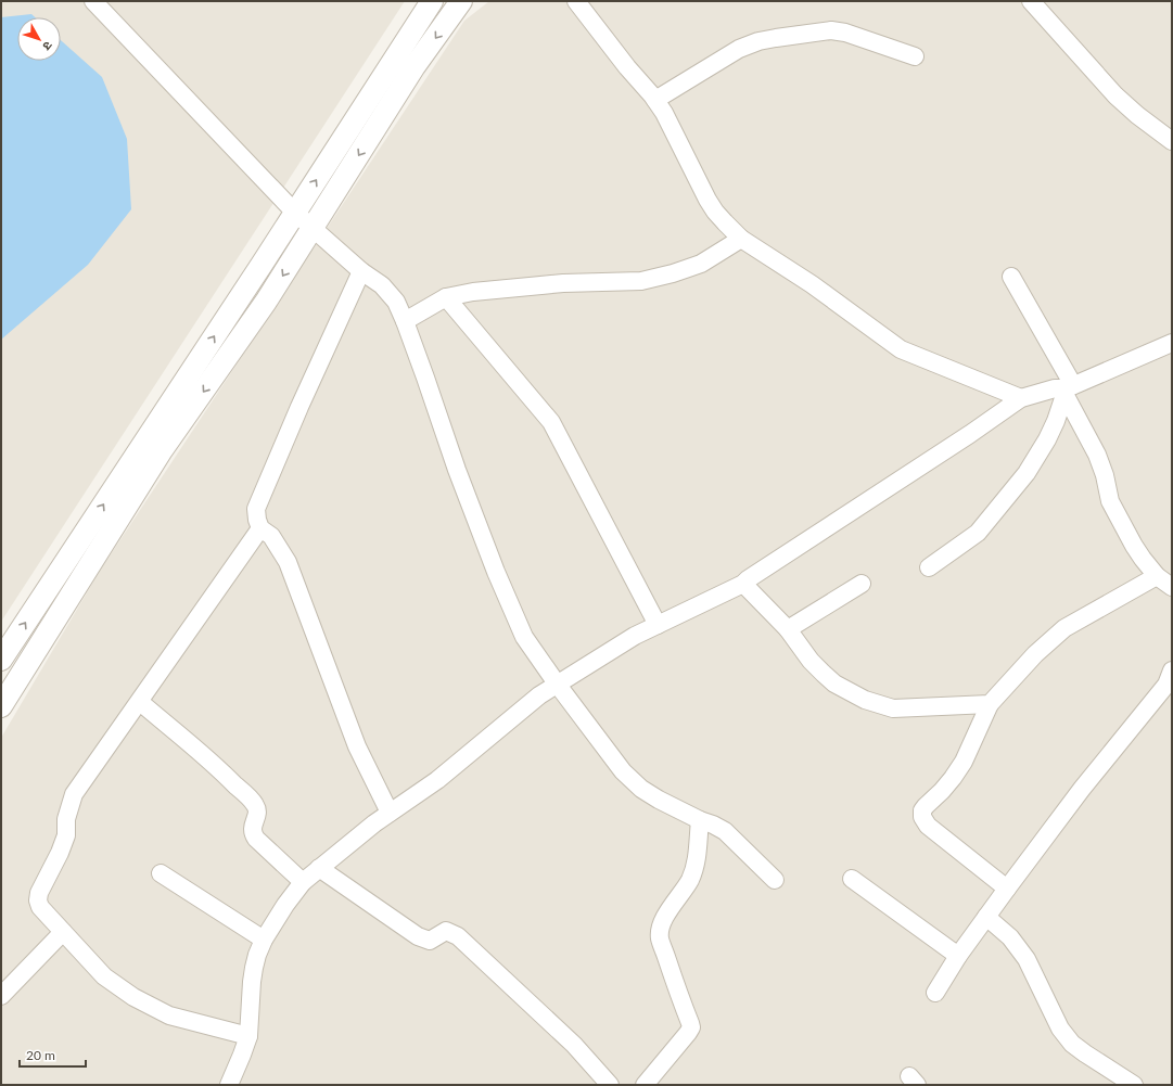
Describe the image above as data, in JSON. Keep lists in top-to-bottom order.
{
  "scale_bar": "20 m",
  "north": "bottom right"
}
